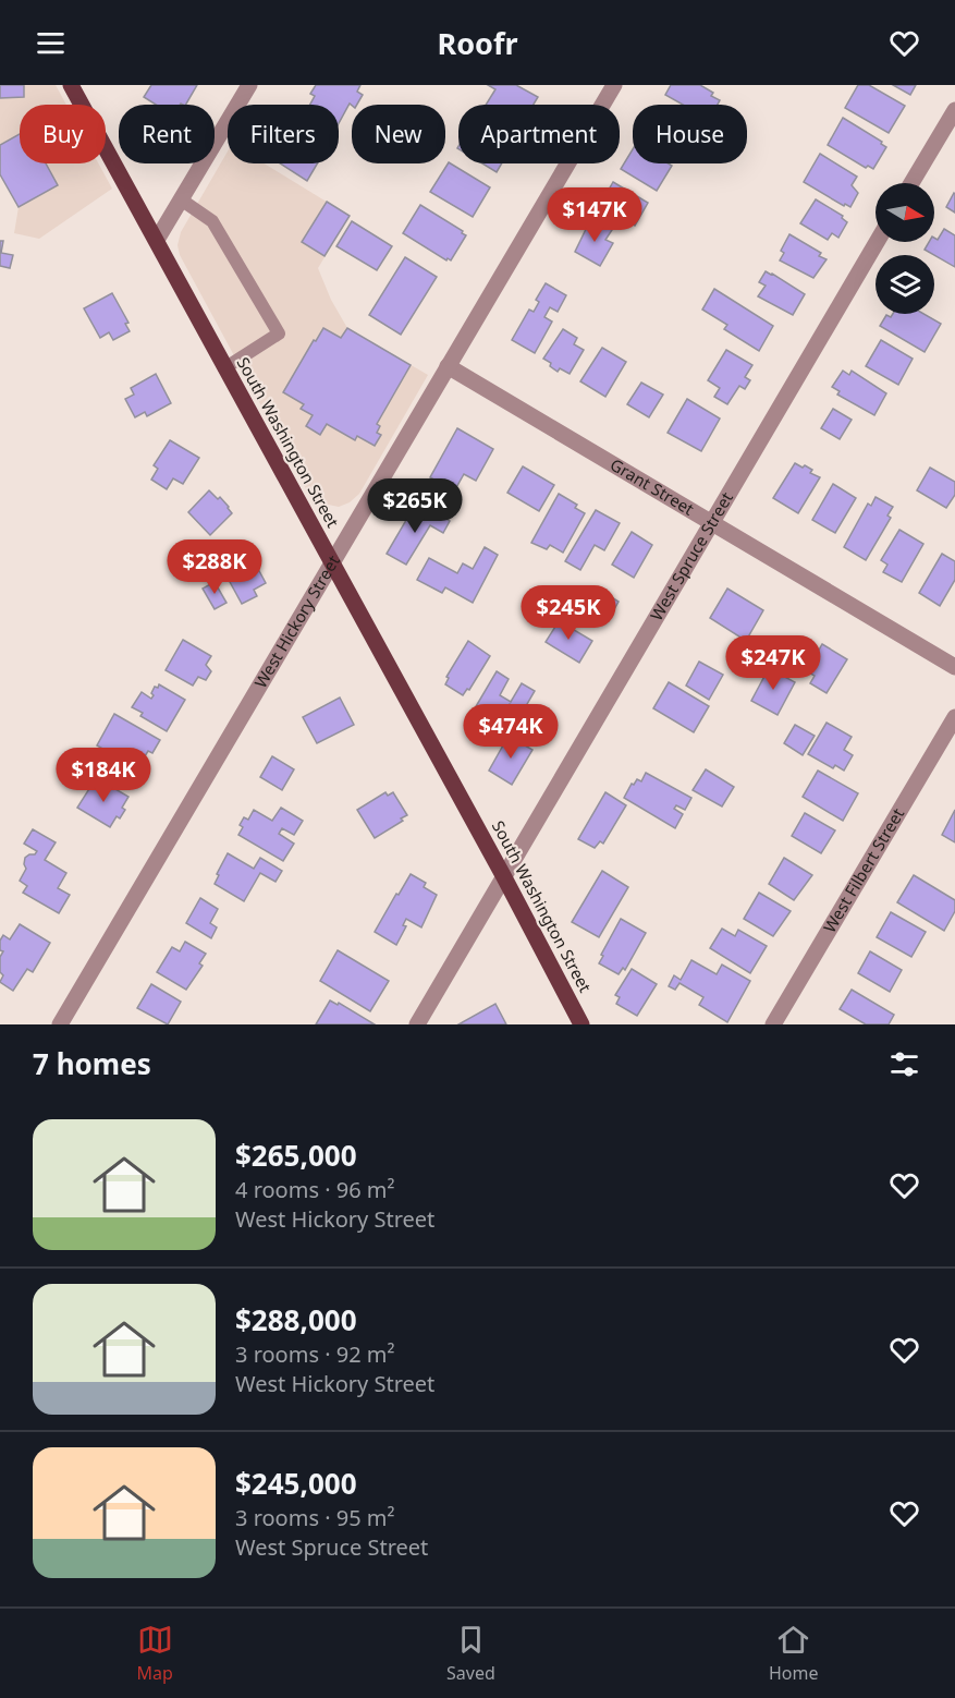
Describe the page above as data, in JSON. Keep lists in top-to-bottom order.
{
  "streets": {
    "main road": ["South Washington Street"],
    "street": [
      "Grant Street",
      "West Spruce Street",
      "West Hickory Street",
      "West Filbert Street"
    ]
  },
  "crossings": [
    ["South Washington Street", "West Spruce Street"],
    ["South Washington Street", "West Hickory Street"],
    ["Grant Street", "West Spruce Street"],
    ["Grant Street", "West Hickory Street"]
  ],
  "north": "right",
  "page": {
    "header": "Roofr",
    "chip": [
      "Buy",
      "Rent",
      "Filters",
      "New",
      "Apartment",
      "House"
    ],
    "price": [
      "$147K",
      "$265K",
      "$288K",
      "$245K",
      "$247K",
      "$474K",
      "$184K"
    ],
    "heading": "7 homes",
    "list": [
      {
        "name": "$265,000",
        "note": "4 rooms · 96 m² · West Hickory Street"
      },
      {
        "name": "$288,000",
        "note": "3 rooms · 92 m² · West Hickory Street"
      },
      {
        "name": "$245,000",
        "note": "3 rooms · 95 m² · West Spruce Street"
      }
    ],
    "tabs": ["Map", "Saved", "Home"]
  }
}
